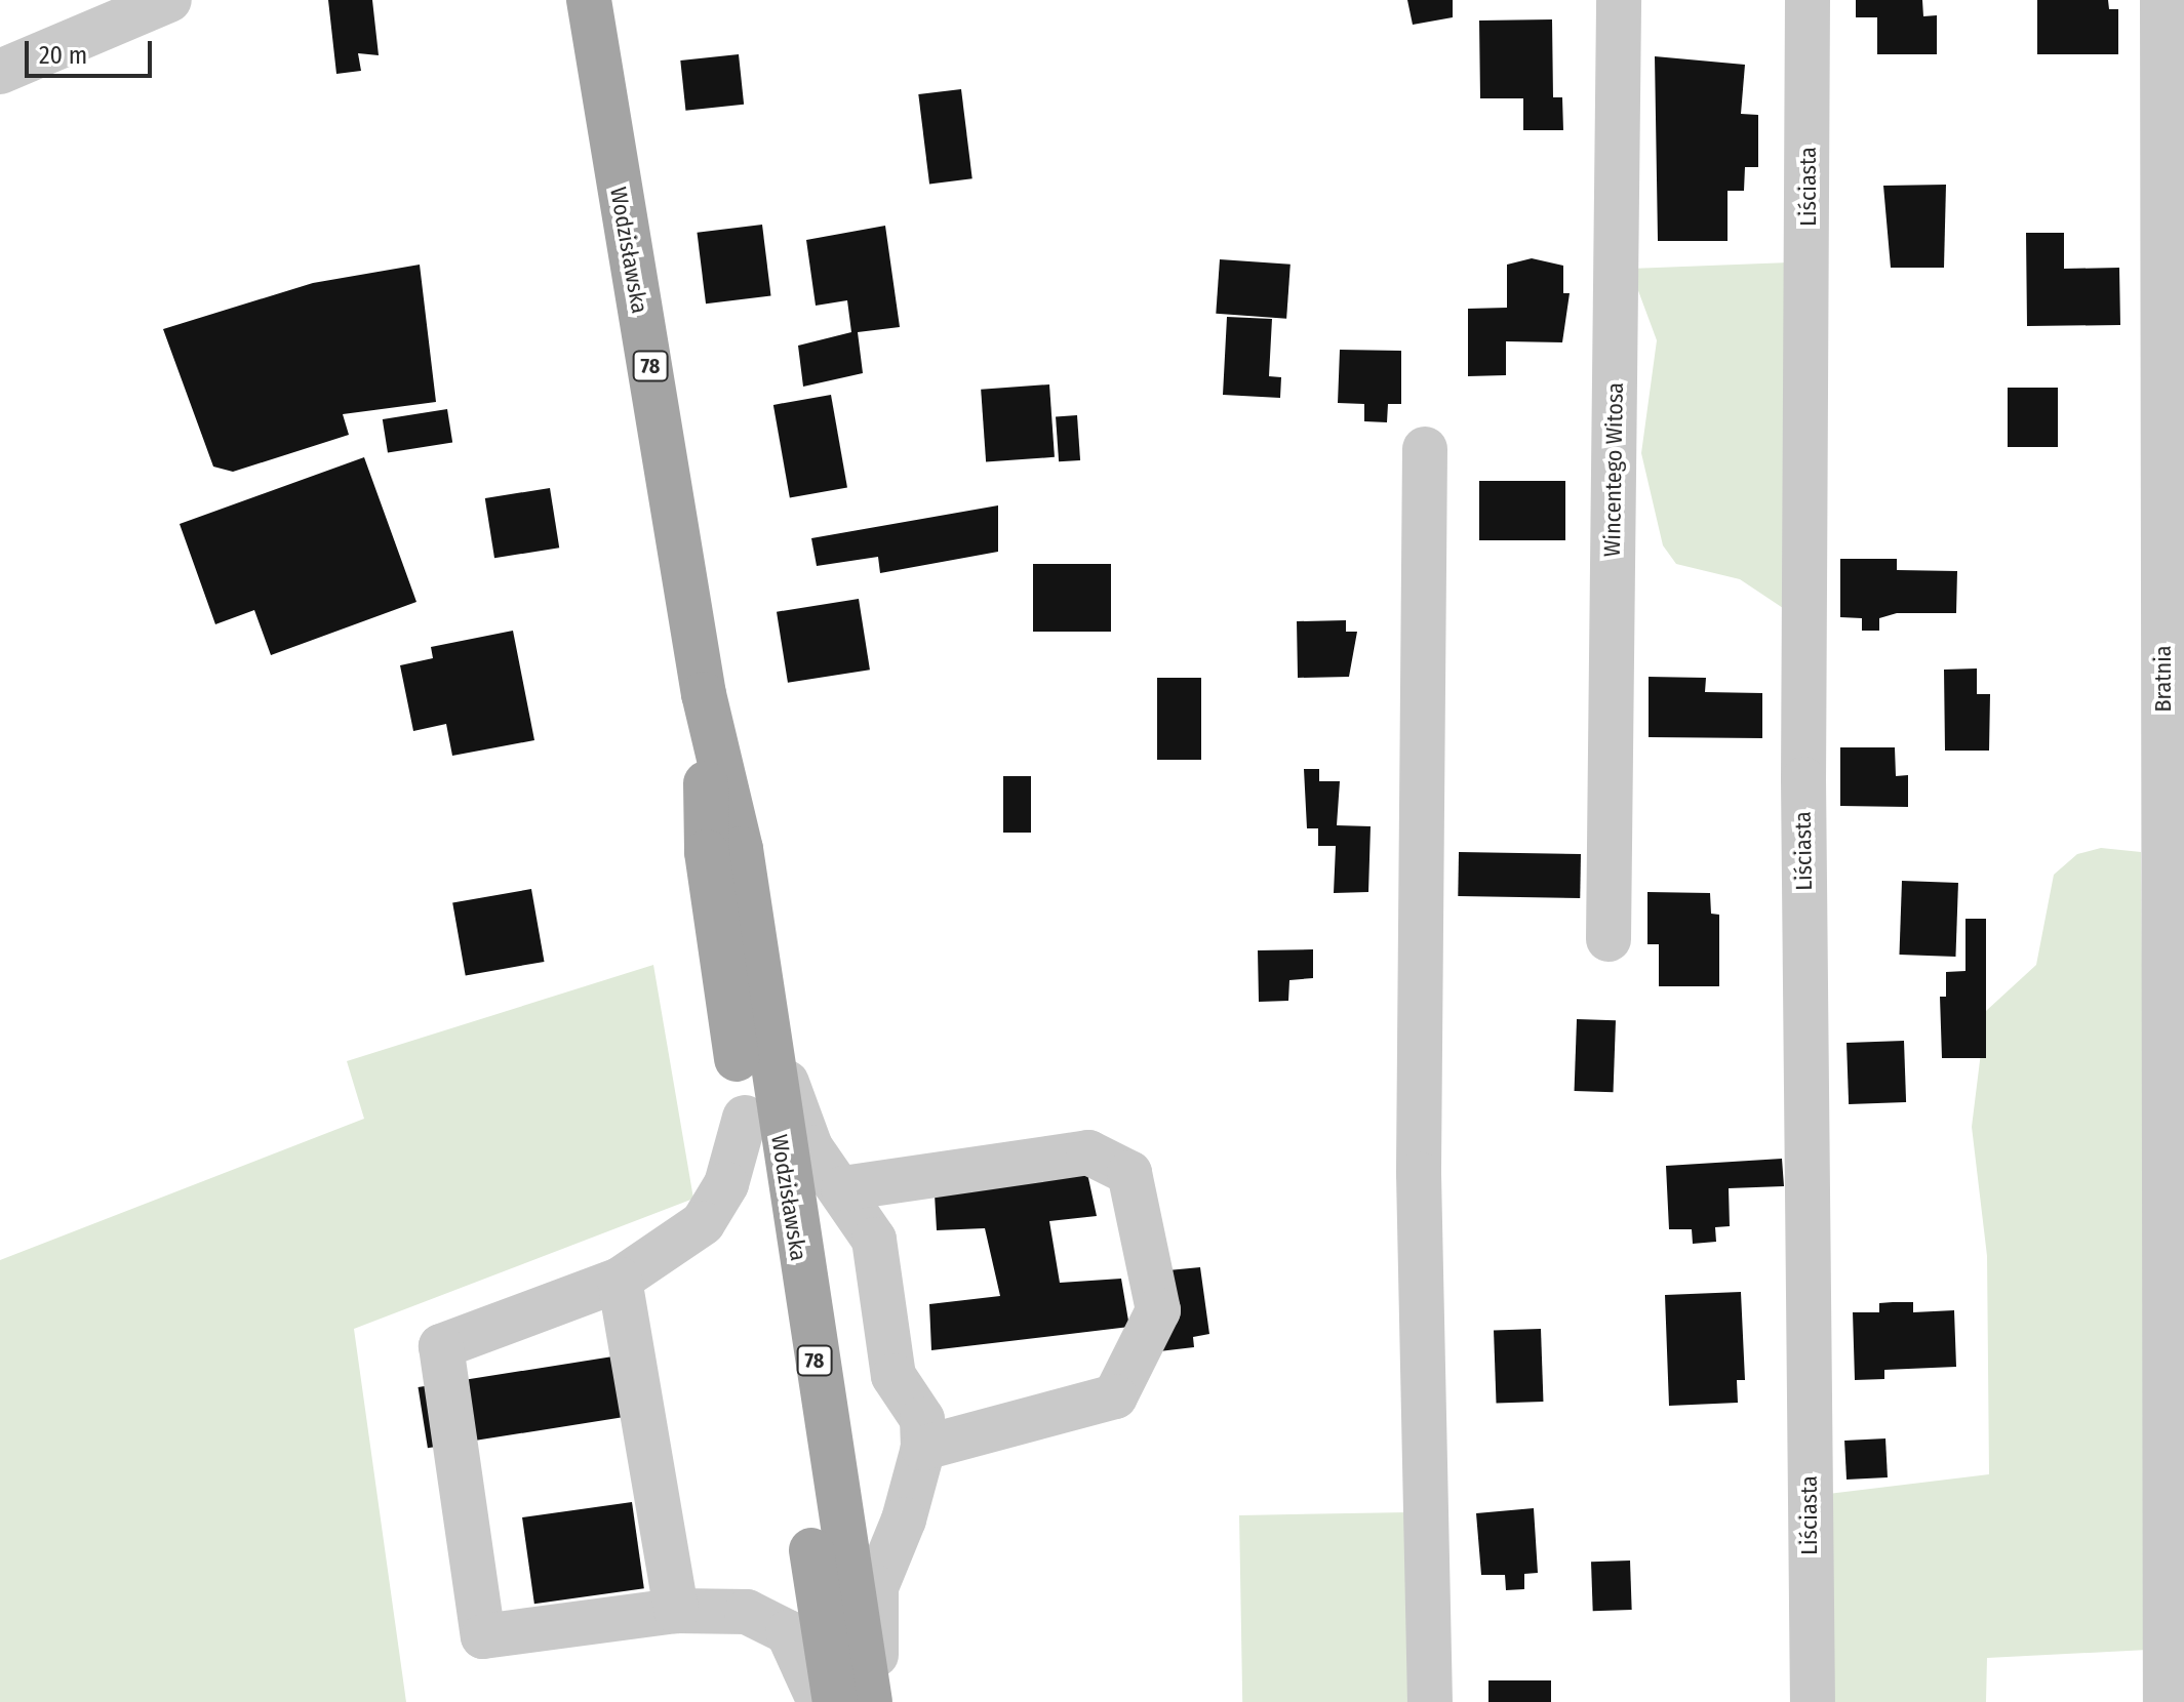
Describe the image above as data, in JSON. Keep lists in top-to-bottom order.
{
  "streets": {
    "main road": ["Wodzisławska", "78"],
    "street": ["Liściasta", "Wincentego Witosa", "Bratnia"]
  },
  "scale_bar": "20 m"
}
